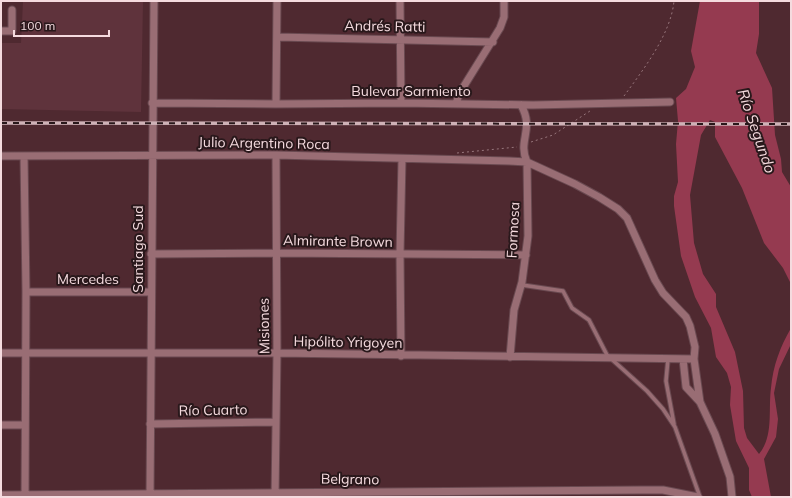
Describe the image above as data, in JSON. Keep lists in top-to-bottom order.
{
  "streets": {
    "street": [
      "Andrés Ratti",
      "Bulevar Sarmiento",
      "Julio Argentino Roca",
      "Formosa",
      "Almirante Brown",
      "Santiago Sud",
      "Mercedes",
      "Misiones",
      "Hipólito Yrigoyen",
      "Río Cuarto",
      "Belgrano"
    ]
  },
  "crossings": [
    ["Bulevar Sarmiento", "Formosa"],
    ["Bulevar Sarmiento", "Santiago Sud"],
    ["Julio Argentino Roca", "Formosa"],
    ["Julio Argentino Roca", "Santiago Sud"],
    ["Julio Argentino Roca", "Misiones"],
    ["Formosa", "Almirante Brown"],
    ["Formosa", "Hipólito Yrigoyen"],
    ["Almirante Brown", "Santiago Sud"],
    ["Almirante Brown", "Misiones"],
    ["Santiago Sud", "Mercedes"],
    ["Santiago Sud", "Hipólito Yrigoyen"],
    ["Santiago Sud", "Río Cuarto"],
    ["Santiago Sud", "Belgrano"],
    ["Misiones", "Hipólito Yrigoyen"],
    ["Misiones", "Río Cuarto"],
    ["Misiones", "Belgrano"]
  ],
  "water": ["Río Segundo"],
  "scale_bar": "100 m"
}
